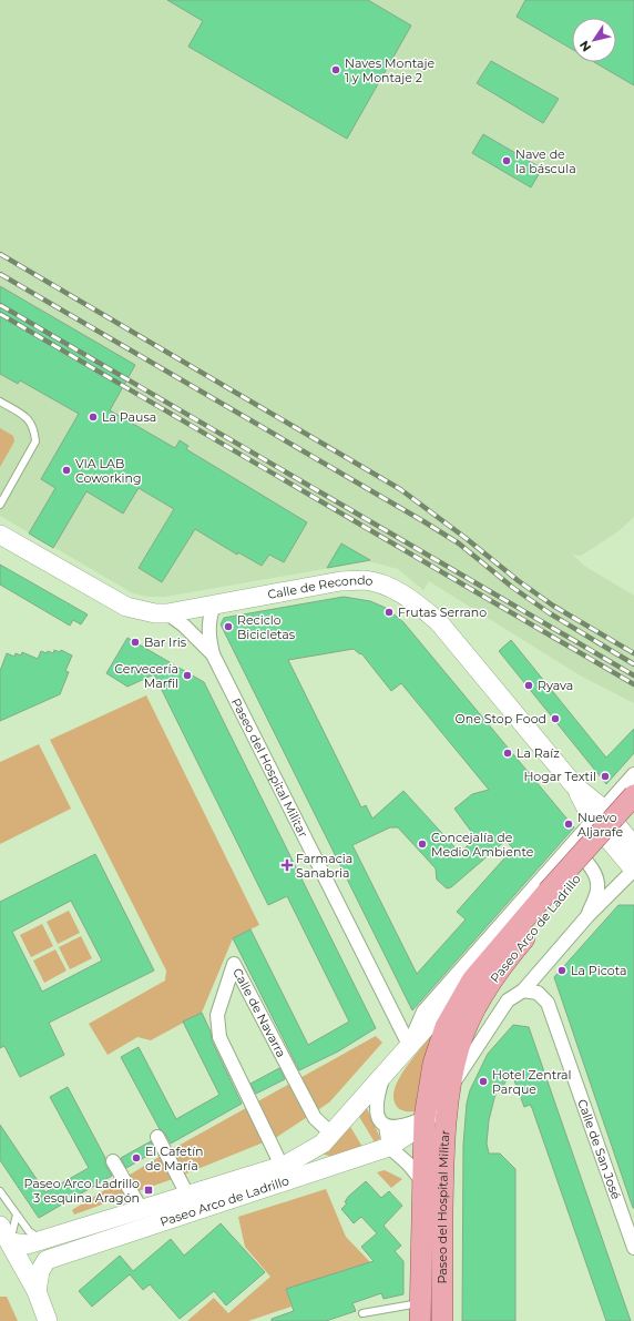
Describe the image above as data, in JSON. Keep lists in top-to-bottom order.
{
  "streets": {
    "main road": ["Paseo del Hospital Militar", "Paseo Arco de Ladrillo"],
    "street": ["Calle de Recondo", "Calle de Navarra", "Calle de San José"]
  },
  "crossings": [
    ["Calle de Recondo", "Paseo del Hospital Militar"],
    ["Calle de Recondo", "Paseo Arco de Ladrillo"],
    ["Paseo del Hospital Militar", "Paseo Arco de Ladrillo"],
    ["Paseo Arco de Ladrillo", "Calle de Navarra"],
    ["Paseo Arco de Ladrillo", "Calle de San José"]
  ],
  "places": {
    "other": [
      "Naves Montaje 1 y Montaje 2",
      "Nave de la báscula",
      "La Pausa",
      "VIA LAB Coworking",
      "Frutas Serrano",
      "Reciclo Bicicletas",
      "Bar Iris",
      "Cervecería Marfil",
      "Ryava",
      "One Stop Food",
      "La Raíz",
      "Hogar Textil",
      "Nuevo Aljarafe",
      "Concejalía de Medio Ambiente",
      "La Picota",
      "Hotel Zentral Parque",
      "El Cafetín de María"
    ],
    "health": ["Farmacia Sanabria"],
    "transit": ["Paseo Arco Ladrillo 3 esquina Aragón"]
  },
  "north": "bottom left"
}
